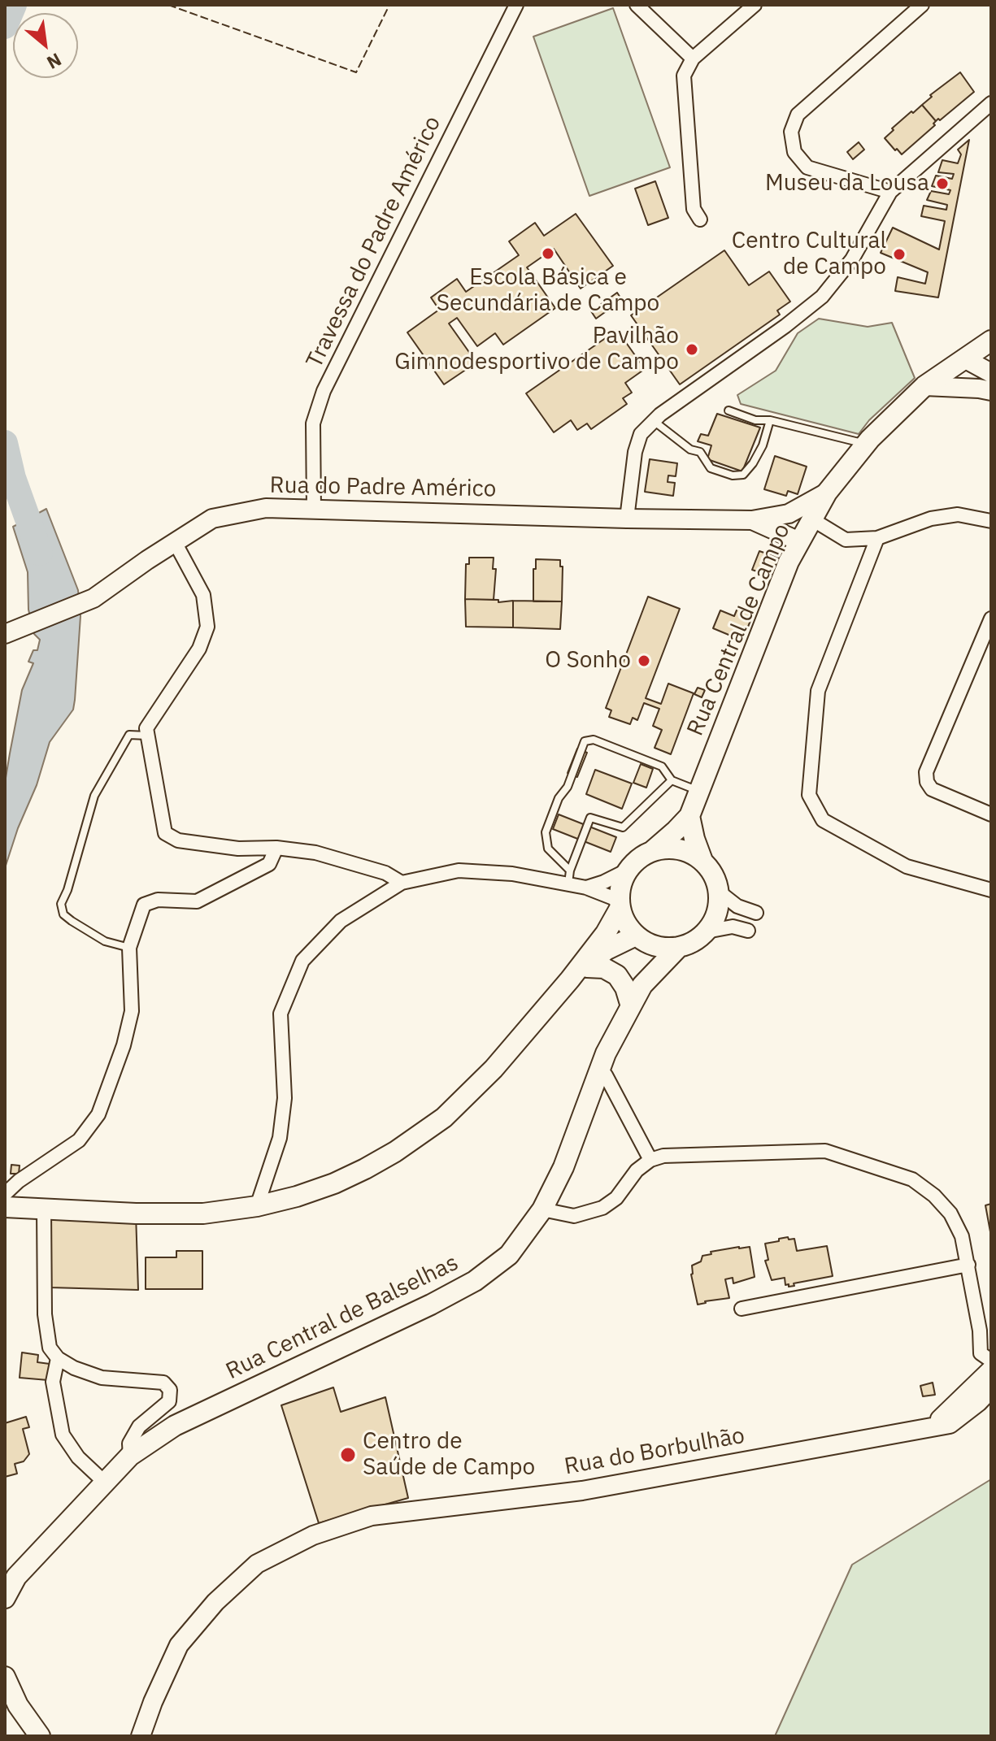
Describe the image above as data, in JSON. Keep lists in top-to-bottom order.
{
  "streets": {
    "main road": ["Rua Central de Campo", "Rua Central de Balselhas"],
    "street": ["Travessa do Padre Américo", "Rua do Padre Américo", "Rua do Borbulhão"]
  },
  "crossings": [
    ["Travessa do Padre Américo", "Rua do Padre Américo"],
    ["Rua do Padre Américo", "Rua Central de Campo"],
    ["Rua Central de Campo", "Rua Central de Balselhas"]
  ],
  "places": [
    "Museu da Lousa",
    "Escola Básica e Secundária de Campo",
    "Centro Cultural de Campo",
    "Pavilhão Gimnodesportivo de Campo",
    "O Sonho",
    "Centro de Saúde de Campo"
  ],
  "north": "bottom right"
}
